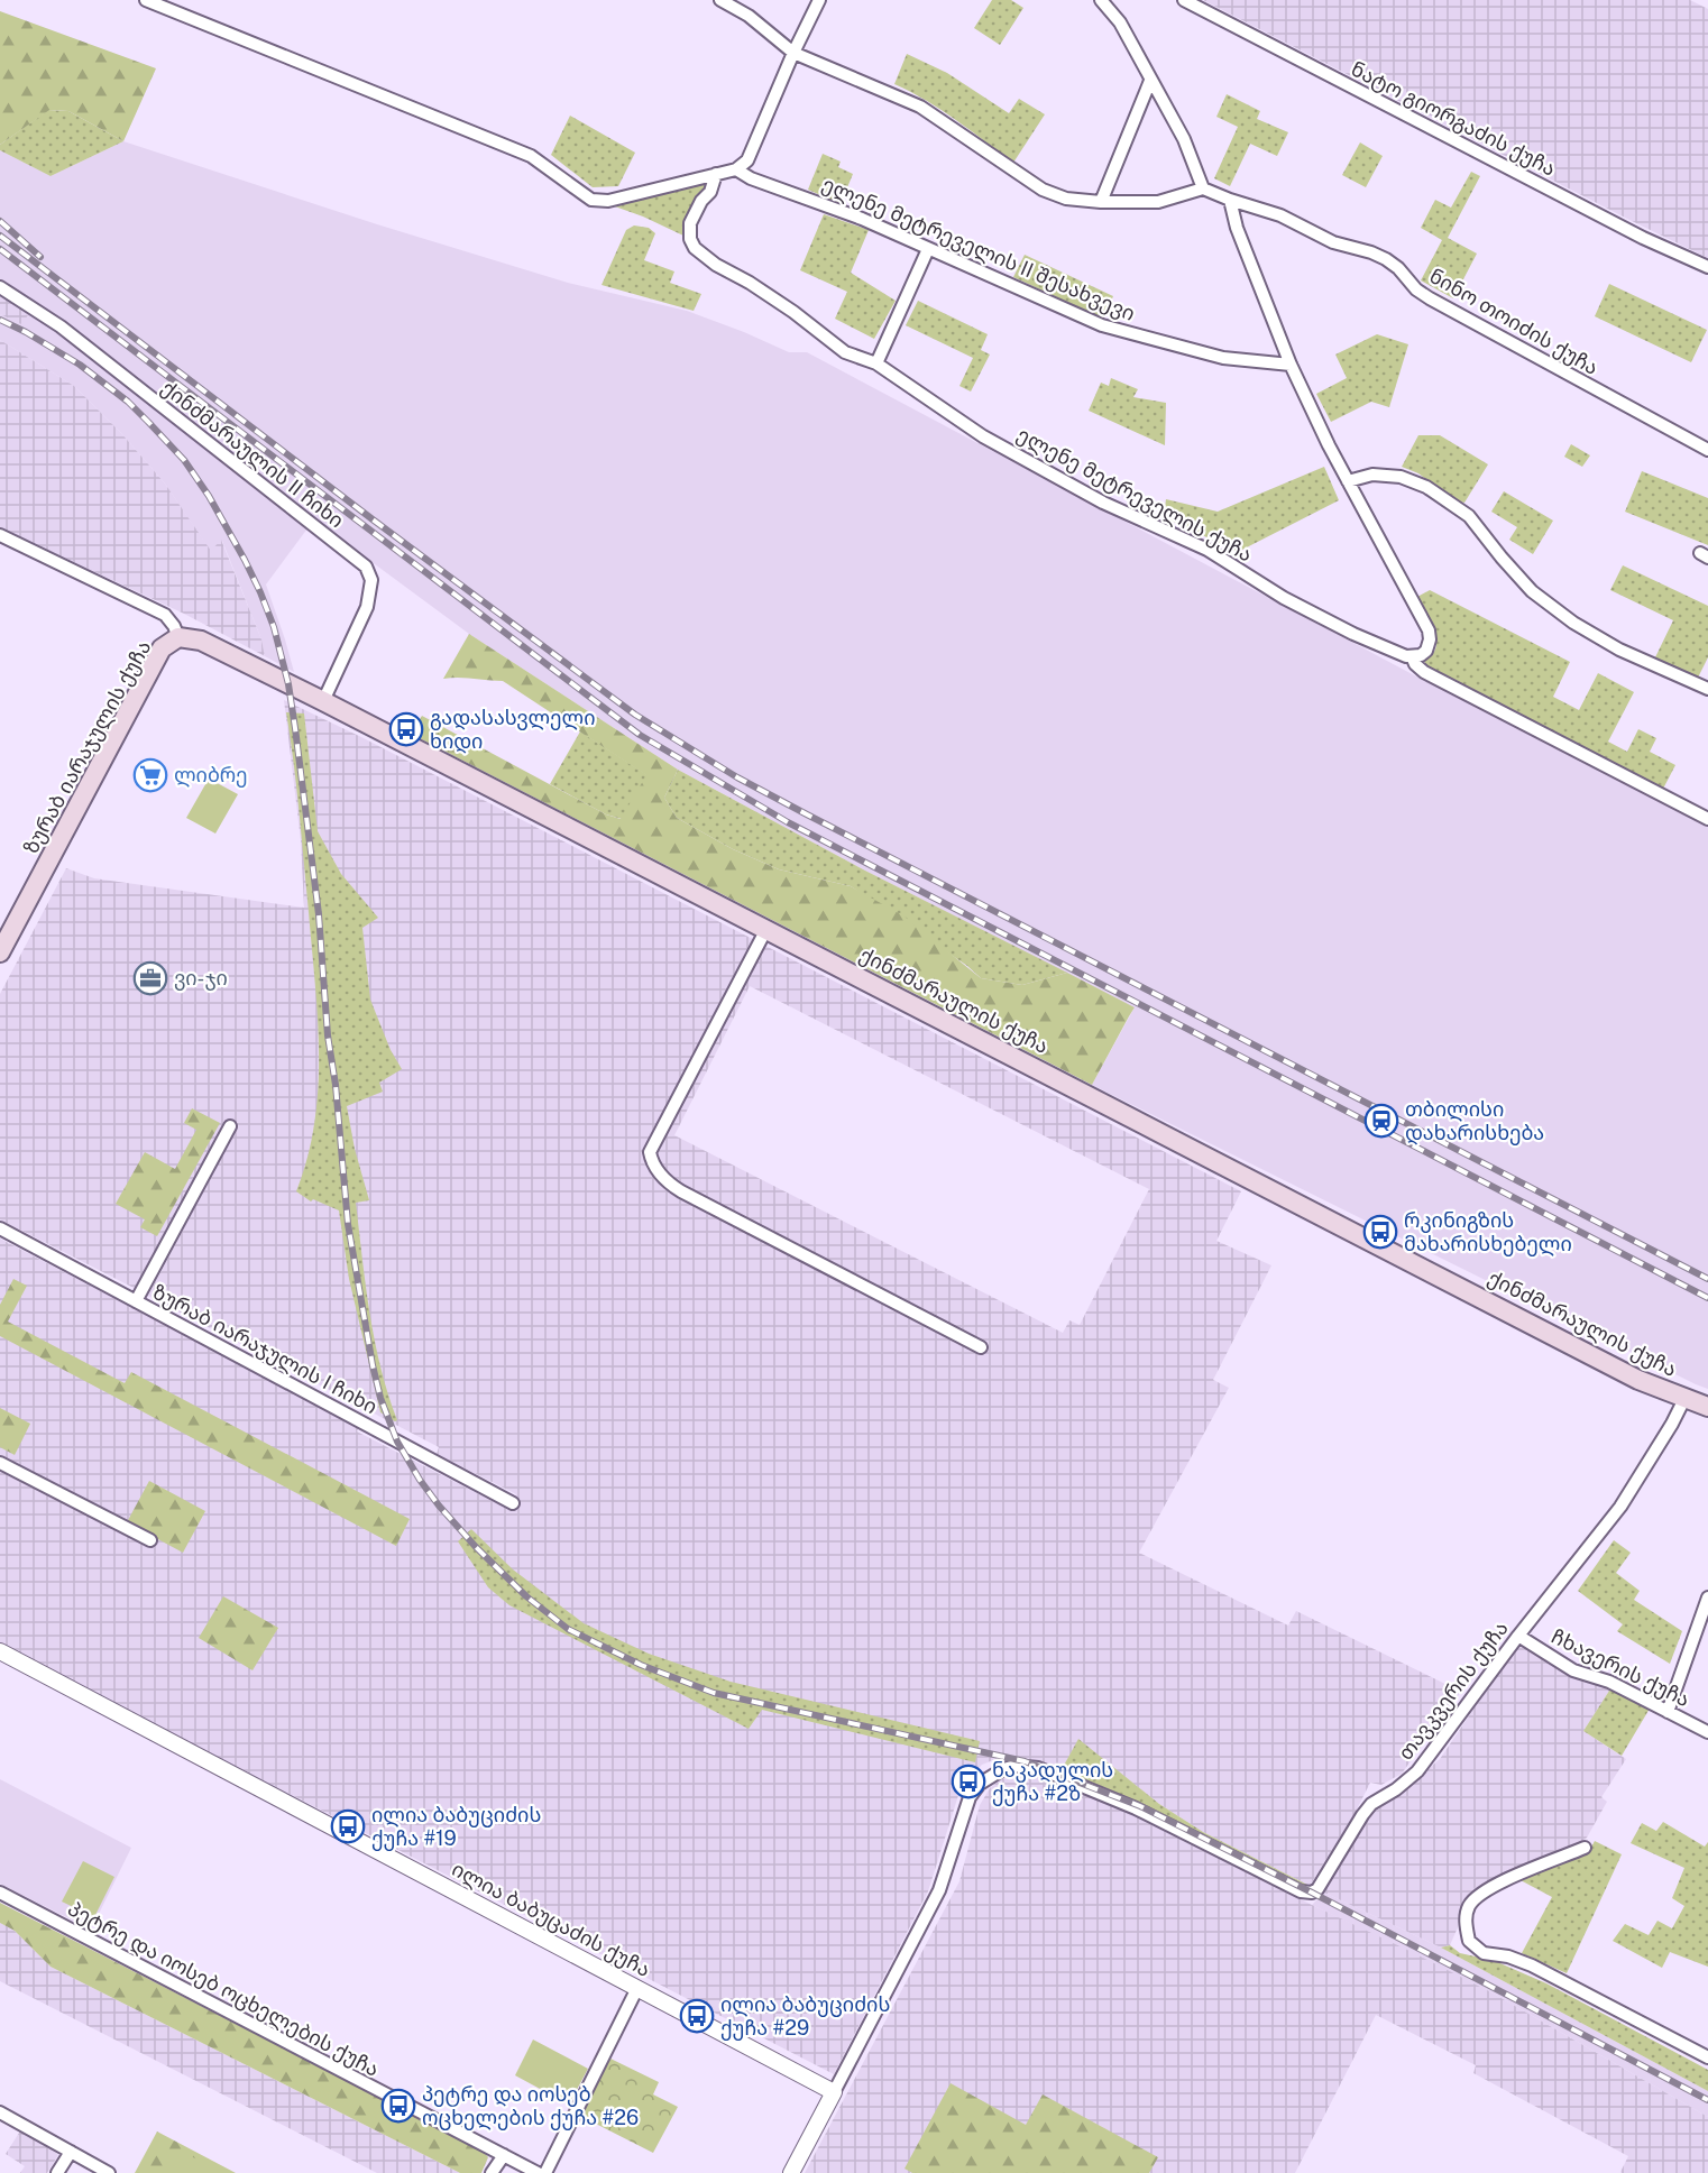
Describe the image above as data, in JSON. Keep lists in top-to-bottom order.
{
  "streets": {
    "main road": ["ზურაბ იარაჯულის ქუჩა", "ქინძმარაულის ქუჩა"],
    "street": [
      "ნატო გიორგაძის ქუჩა",
      "ელენე მეტრეველის II შესახვევი",
      "ნინო თოიძის ქუჩა",
      "ქინძმარაულის II ჩიხი",
      "ელენე მეტრეველის ქუჩა",
      "ზურაბ იარაჯულის I ჩიხი",
      "ჩხავერის ქუჩა",
      "თავკვერის ქუჩა",
      "ილია ბაბუცაძის ქუჩა",
      "პეტრე და იოსებ ოცხელების ქუჩა"
    ]
  },
  "crossings": [
    ["ქინძმარაულის II ჩიხი", "ქინძმარაულის ქუჩა"],
    ["ზურაბ იარაჯულის ქუჩა", "ქინძმარაულის ქუჩა"],
    ["ქინძმარაულის ქუჩა", "თავკვერის ქუჩა"],
    ["ჩხავერის ქუჩა", "თავკვერის ქუჩა"],
    ["თავკვერის ქუჩა", "ილია ბაბუცაძის ქუჩა"]
  ],
  "places": {
    "bus stop": [
      "გადასასვლელი ხიდი",
      "რკინიგზის მახარისხებელი",
      "ნაკადულის ქუჩა #2ზ",
      "ილია ბაბუციძის ქუჩა #19",
      "ილია ბაბუციძის ქუჩა #29",
      "პეტრე და იოსებ ოცხელების ქუჩა #26"
    ],
    "supermarket": ["ლიბრე"],
    "office": ["ვი-ჯი"],
    "station": ["თბილისი დახარისხება"]
  }
}
